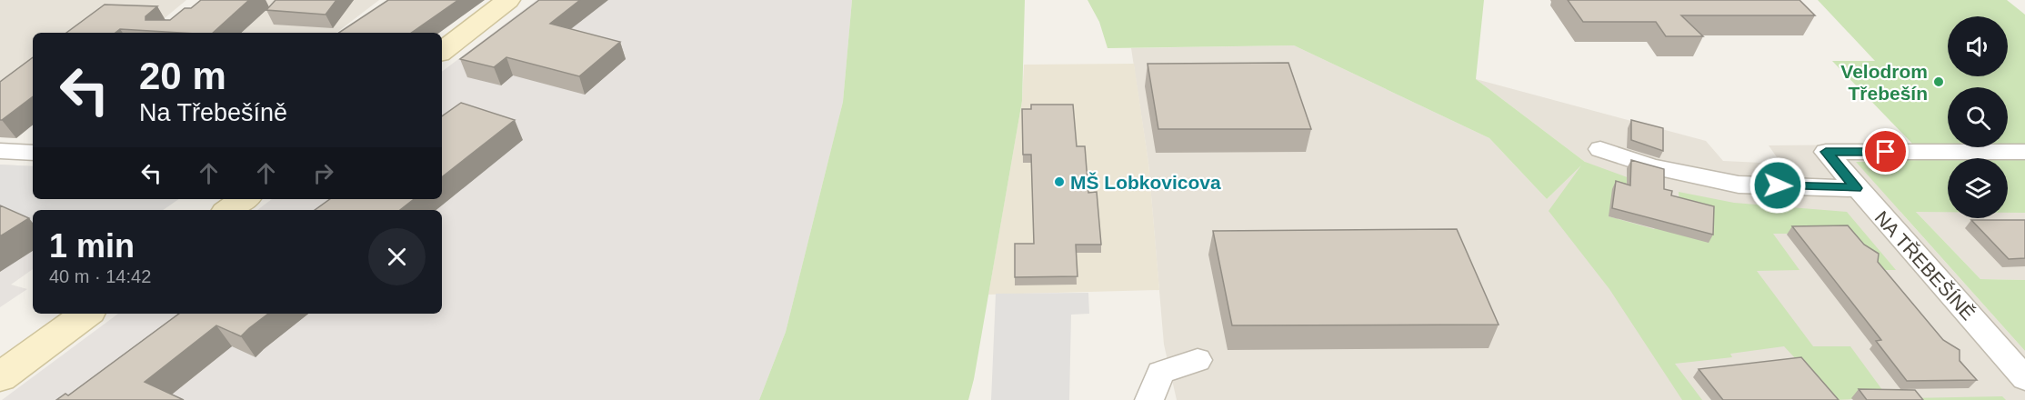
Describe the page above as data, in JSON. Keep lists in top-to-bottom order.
{
  "streets": {
    "street": ["NA TŘEBEŠÍNĚ"]
  },
  "places": ["Velodrom Třebešín", "MŠ Lobkovicova"],
  "page": {
    "turn": ["20 m", "Na Třebešíně"],
    "heading": ["1 min", "40 m · 14:42"]
  }
}
